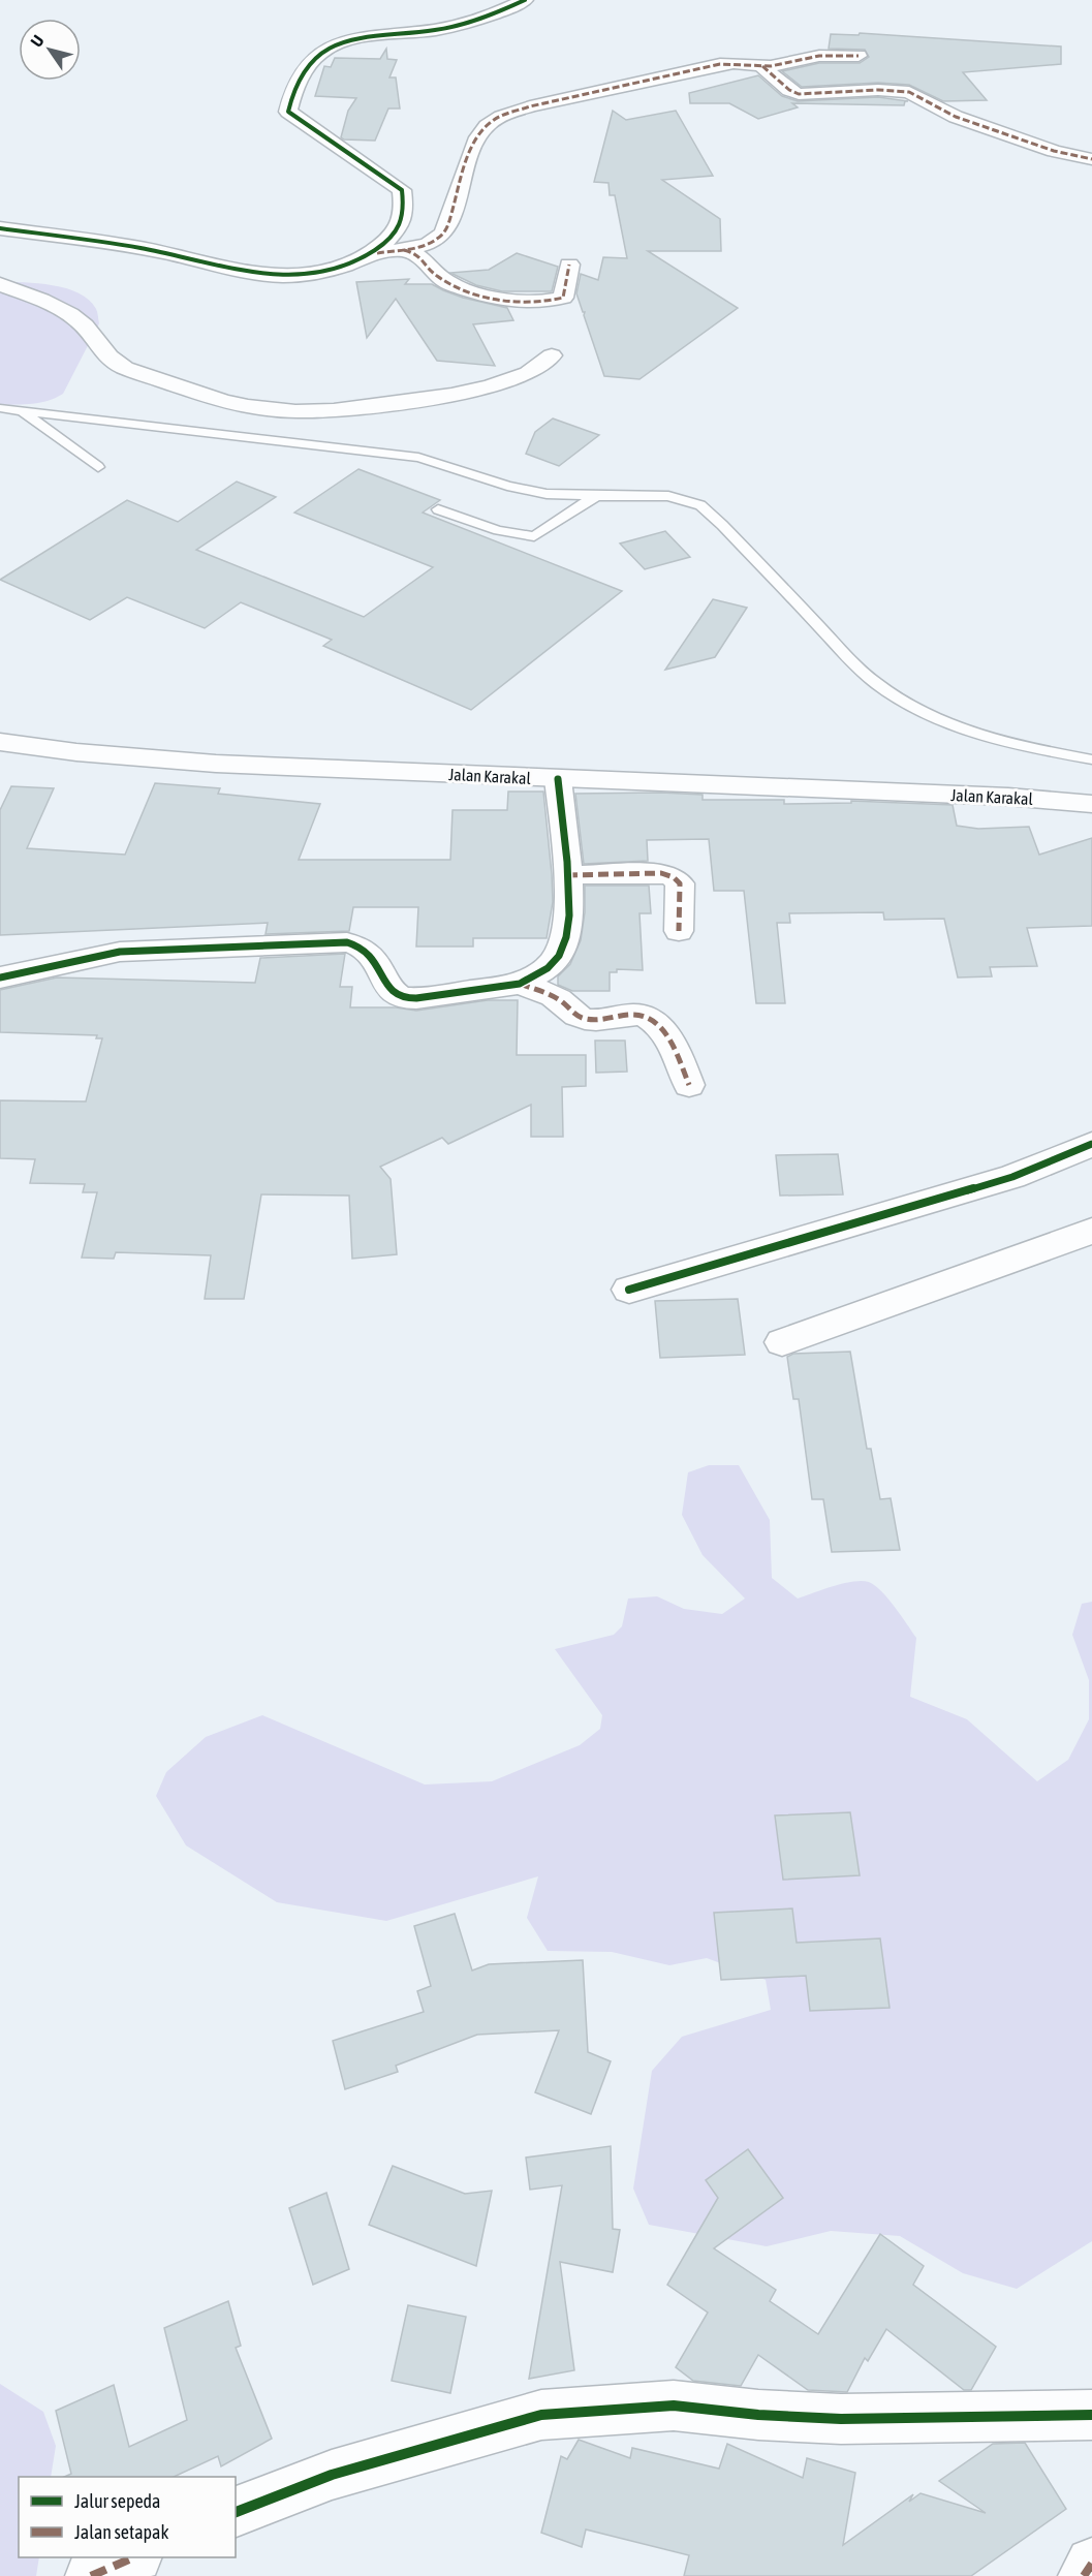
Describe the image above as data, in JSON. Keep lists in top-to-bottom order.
{
  "streets": {
    "street": ["Jalan Karakal"]
  },
  "legend": ["Jalur sepeda", "Jalan setapak"],
  "north": "top left"
}
